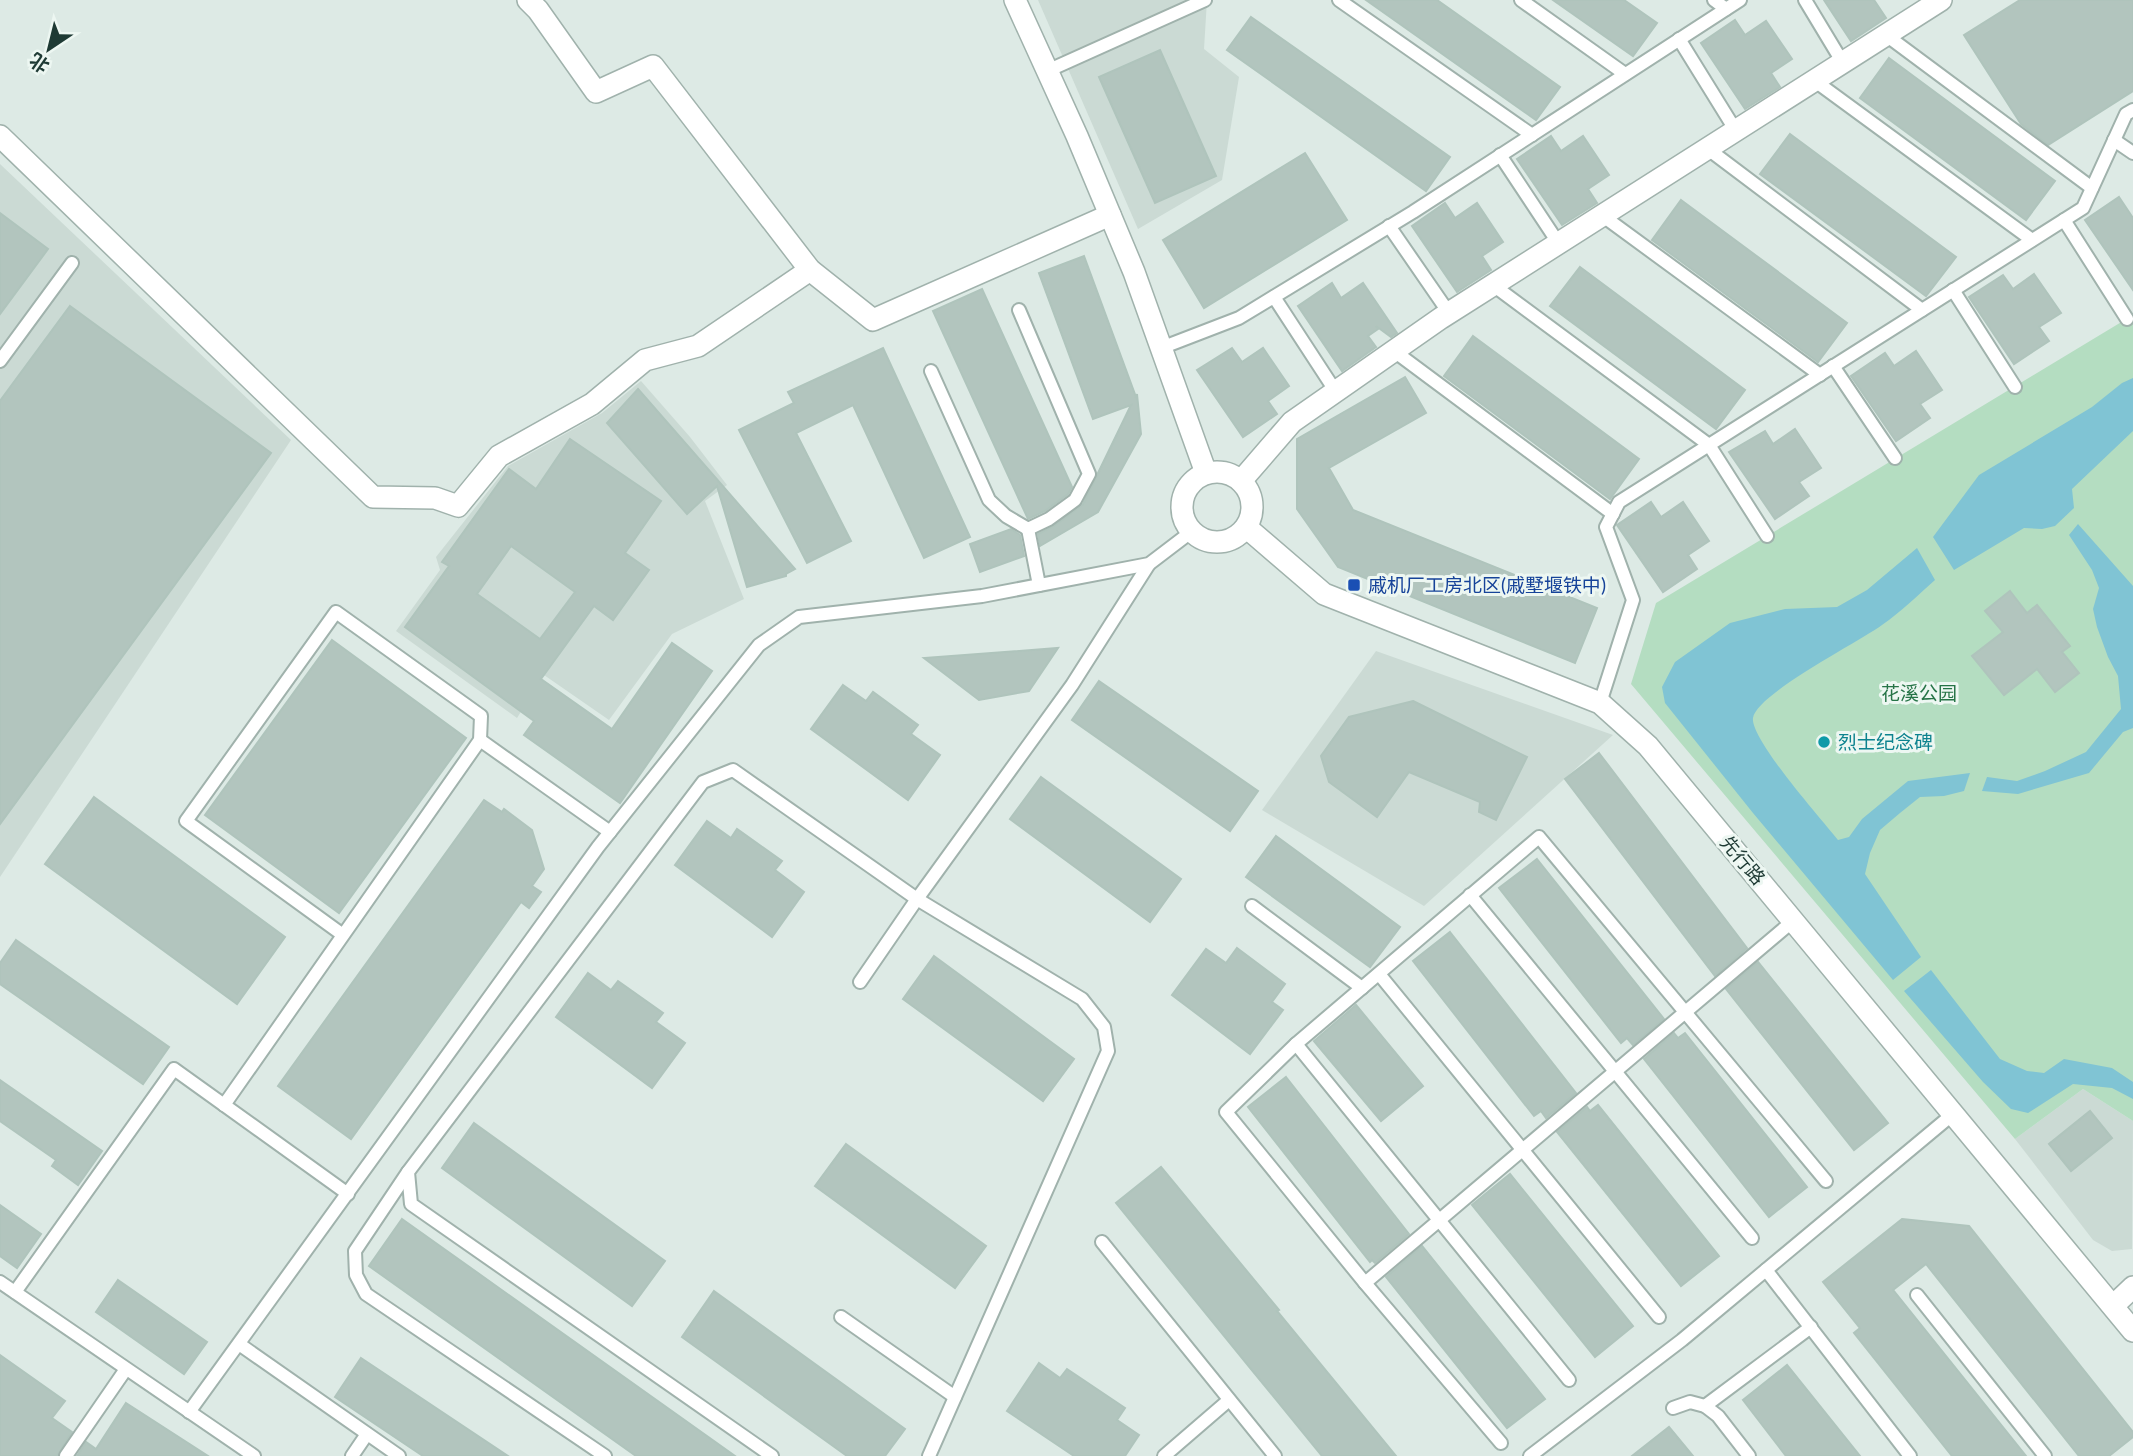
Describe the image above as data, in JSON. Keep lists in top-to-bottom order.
{
  "streets": {
    "street": ["先行路"]
  },
  "parks": ["花溪公园"],
  "places": {
    "transit": ["戚机厂工房北区(戚墅堰铁中)"],
    "other": ["烈士纪念碑"]
  },
  "north": "bottom left"
}
